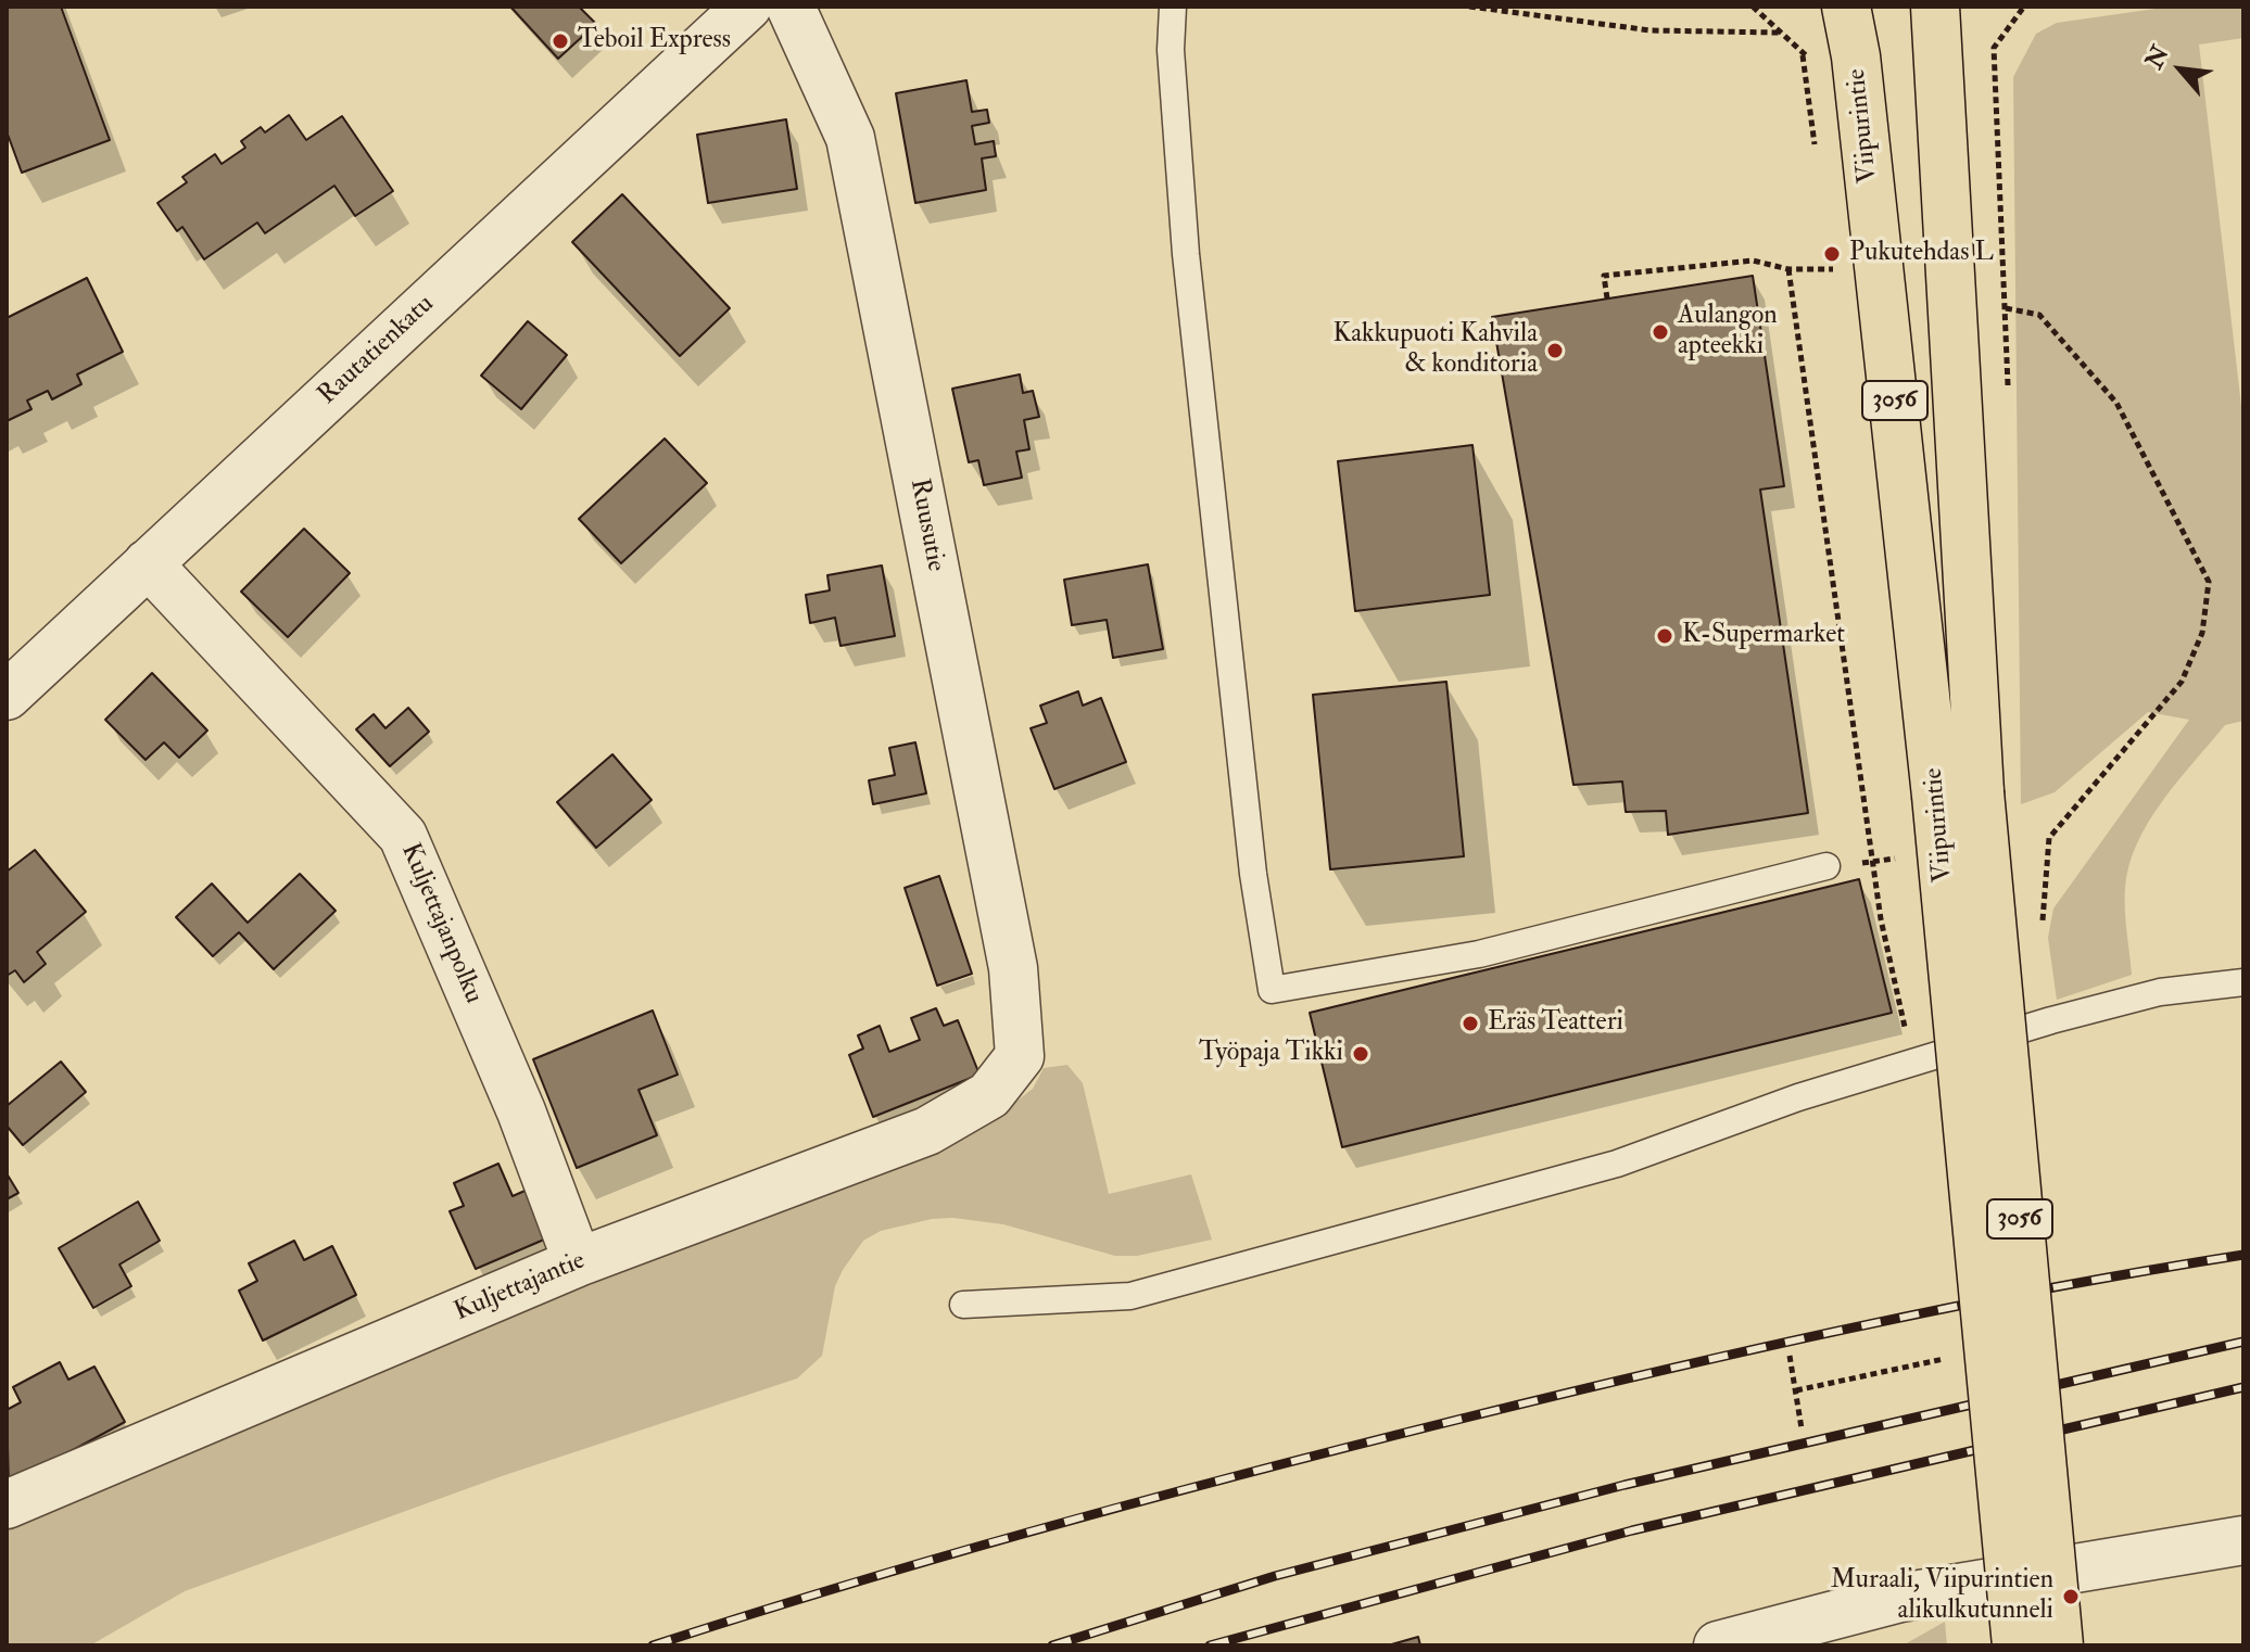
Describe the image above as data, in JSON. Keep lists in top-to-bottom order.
{
  "streets": {
    "main road": ["Viipurintie", "3056"],
    "street": [
      "Rautatienkatu",
      "Ruusutie",
      "Kuljettajanpolku",
      "Kuljettajantie"
    ]
  },
  "crossings": [
    ["Rautatienkatu", "Kuljettajanpolku"],
    ["Ruusutie", "Kuljettajantie"],
    ["Kuljettajanpolku", "Kuljettajantie"]
  ],
  "places": [
    "Teboil Express",
    "Pukutehdas L",
    "Aulangon apteekki",
    "Kakkupuoti Kahvila & konditoria",
    "K-Supermarket",
    "Eräs Teatteri",
    "Työpaja Tikki",
    "Muraali, Viipurintien alikulkutunneli"
  ],
  "north": "top left"
}
